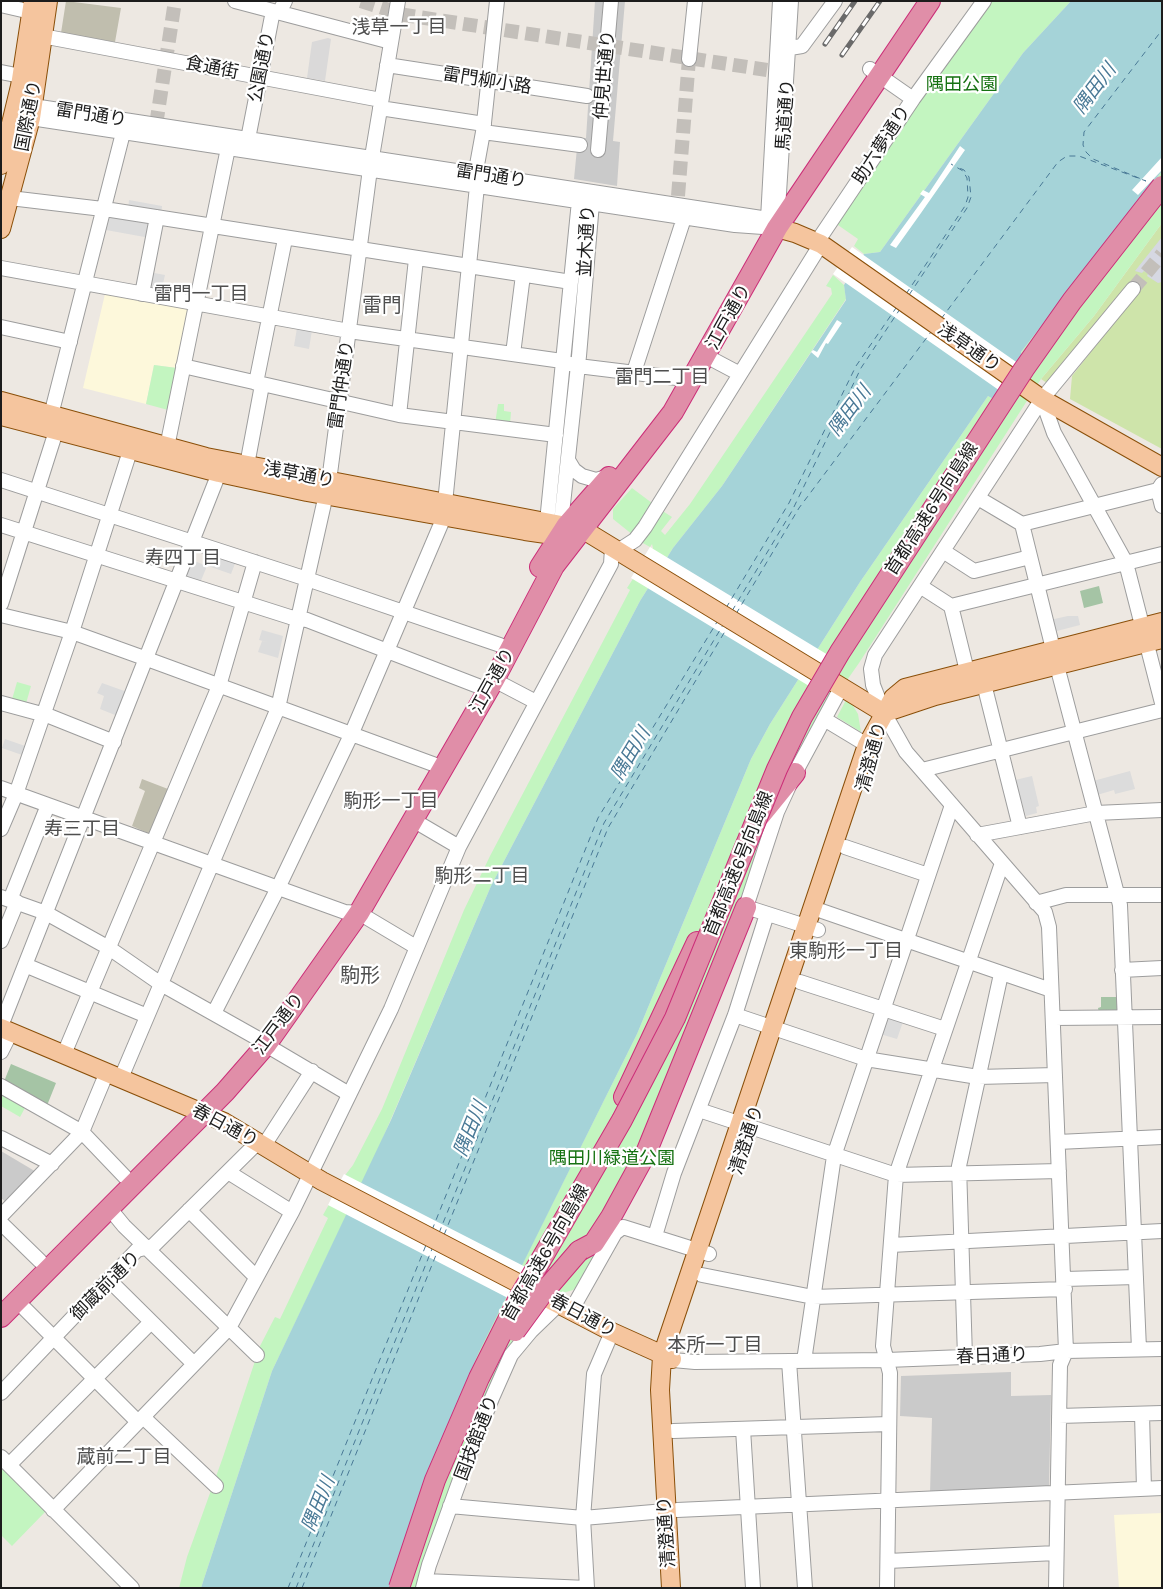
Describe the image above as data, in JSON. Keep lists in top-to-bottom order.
{
  "streets": {
    "highway": ["江戸通り", "首都高速6号向島線"],
    "main road": [
      "国際通り",
      "浅草通り",
      "清澄通り",
      "春日通り"
    ],
    "street": [
      "公園通り",
      "食通街",
      "仲見世通り",
      "雷門柳小路",
      "雷門通り",
      "馬道通り",
      "助六夢通り",
      "並木通り",
      "雷門仲通り",
      "御蔵前通り",
      "国技館通り"
    ]
  },
  "crossings": [
    ["公園通り", "食通街"],
    ["公園通り", "雷門通り"],
    ["食通街", "国際通り"],
    ["食通街", "雷門仲通り"],
    ["雷門柳小路", "雷門仲通り"],
    ["雷門通り", "馬道通り"],
    ["雷門通り", "国際通り"],
    ["雷門通り", "並木通り"],
    ["雷門通り", "江戸通り"],
    ["雷門通り", "浅草通り"],
    ["雷門通り", "雷門仲通り"],
    ["馬道通り", "江戸通り"],
    ["馬道通り", "浅草通り"],
    ["助六夢通り", "並木通り"],
    ["助六夢通り", "江戸通り"],
    ["助六夢通り", "浅草通り"],
    ["並木通り", "江戸通り"],
    ["並木通り", "浅草通り"],
    ["並木通り", "春日通り"],
    ["江戸通り", "浅草通り"],
    ["江戸通り", "春日通り"],
    ["浅草通り", "雷門仲通り"],
    ["浅草通り", "清澄通り"],
    ["雷門仲通り", "春日通り"],
    ["首都高速6号向島線", "国技館通り"],
    ["清澄通り", "春日通り"],
    ["清澄通り", "国技館通り"],
    ["春日通り", "御蔵前通り"],
    ["春日通り", "国技館通り"]
  ],
  "districts": [
    "浅草一丁目",
    "雷門一丁目",
    "雷門",
    "雷門二丁目",
    "寿四丁目",
    "駒形一丁目",
    "寿三丁目",
    "駒形二丁目",
    "東駒形一丁目",
    "駒形",
    "本所一丁目",
    "蔵前二丁目"
  ],
  "water": ["隅田川"],
  "parks": ["隅田公園", "隅田川緑道公園"]
}
